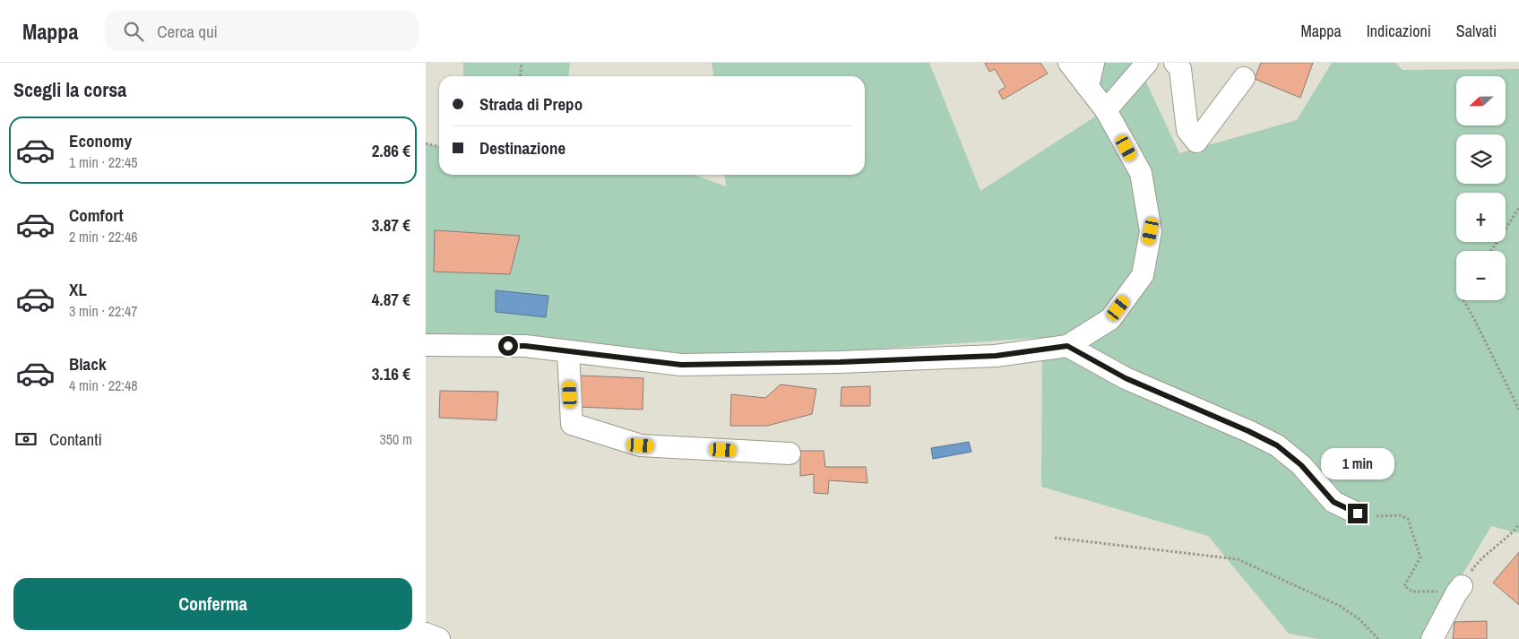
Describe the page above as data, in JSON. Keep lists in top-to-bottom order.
{
  "north": "left",
  "page": {
    "header": "Mappa",
    "search": "Cerca qui",
    "nav": ["Mappa", "Indicazioni", "Salvati"],
    "heading": "Scegli la corsa",
    "map_buttons": ["+", "−"],
    "banner": ["Strada di Prepo", "Destinazione"],
    "list": [
      {
        "name": "Economy",
        "note": "1 min · 22:45",
        "value": "2.86 €"
      },
      {
        "name": "Comfort",
        "note": "2 min · 22:46",
        "value": "3.87 €"
      },
      {
        "name": "XL",
        "note": "3 min · 22:47",
        "value": "4.87 €"
      },
      {
        "name": "Black",
        "note": "4 min · 22:48",
        "value": "3.16 €"
      }
    ],
    "pay": ["Contanti", "350 m"],
    "bubble": "1 min",
    "buttons": "Conferma"
  }
}
